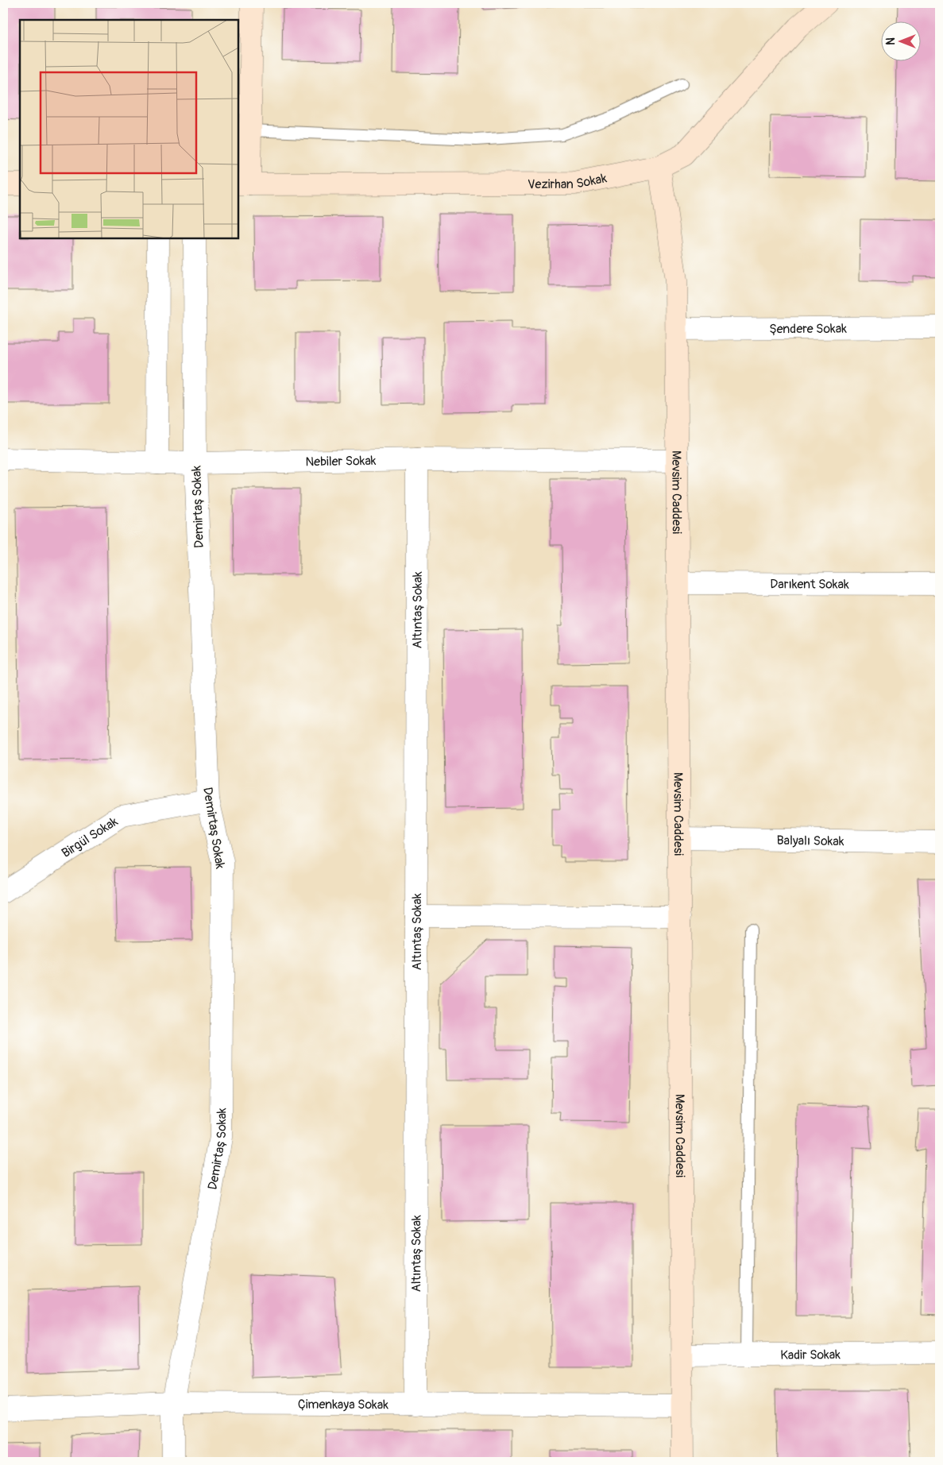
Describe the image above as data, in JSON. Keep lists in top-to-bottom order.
{
  "streets": {
    "street": [
      "Vezirhan Sokak",
      "Şendere Sokak",
      "Nebiler Sokak",
      "Mevsim Caddesi",
      "Demirtaş Sokak",
      "Darıkent Sokak",
      "Altıntaş Sokak",
      "Birgül Sokak",
      "Balyalı Sokak",
      "Kadir Sokak",
      "Çimenkaya Sokak"
    ]
  },
  "crossings": [
    ["Vezirhan Sokak", "Mevsim Caddesi"],
    ["Şendere Sokak", "Mevsim Caddesi"],
    ["Nebiler Sokak", "Mevsim Caddesi"],
    ["Nebiler Sokak", "Demirtaş Sokak"],
    ["Nebiler Sokak", "Altıntaş Sokak"],
    ["Mevsim Caddesi", "Darıkent Sokak"],
    ["Mevsim Caddesi", "Balyalı Sokak"],
    ["Mevsim Caddesi", "Kadir Sokak"],
    ["Mevsim Caddesi", "Çimenkaya Sokak"],
    ["Demirtaş Sokak", "Birgül Sokak"],
    ["Demirtaş Sokak", "Çimenkaya Sokak"],
    ["Altıntaş Sokak", "Çimenkaya Sokak"]
  ],
  "north": "left"
}
